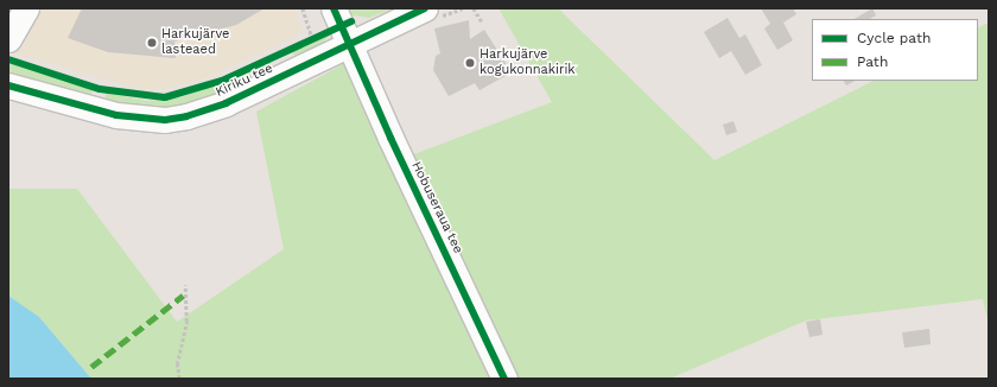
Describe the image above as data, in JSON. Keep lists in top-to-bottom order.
{
  "streets": {
    "street": ["Kiriku tee", "Hobuseraua tee"]
  },
  "crossings": [
    ["Kiriku tee", "Hobuseraua tee"]
  ],
  "places": ["Harkujärve lasteaed", "Harkujärve kogukonnakirik"],
  "legend": ["Cycle path", "Path"]
}
